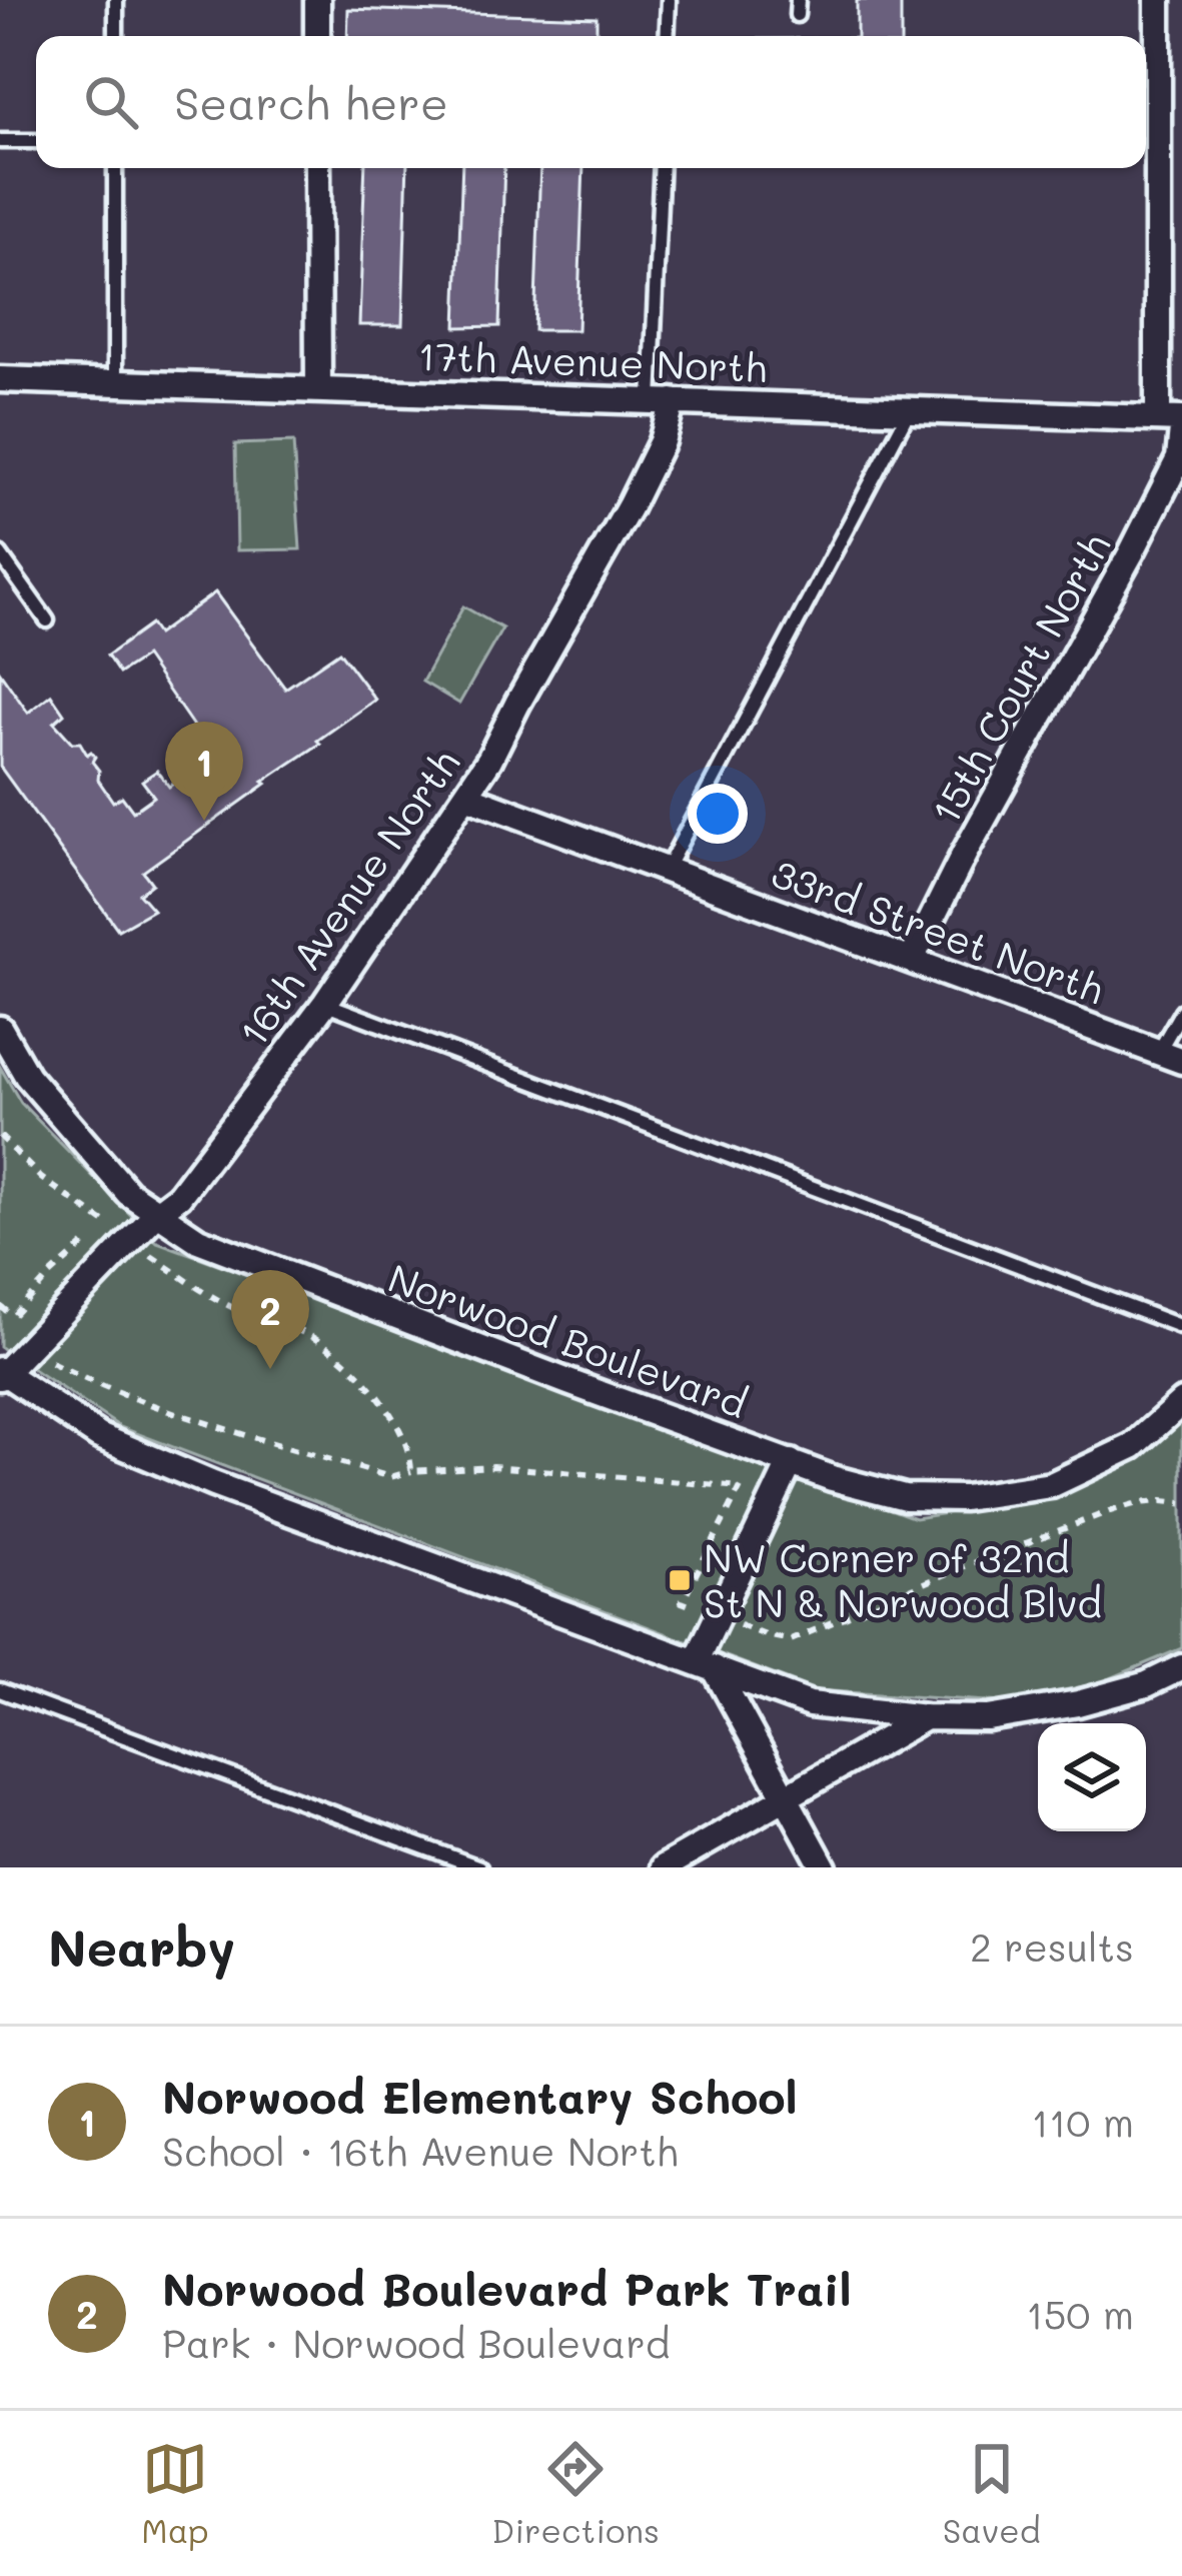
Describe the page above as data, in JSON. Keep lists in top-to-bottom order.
{
  "streets": {
    "street": [
      "17th Avenue North",
      "15th Court North",
      "16th Avenue North",
      "33rd Street North",
      "Norwood Boulevard"
    ]
  },
  "crossings": [
    ["17th Avenue North", "16th Avenue North"],
    ["15th Court North", "33rd Street North"],
    ["16th Avenue North", "33rd Street North"],
    ["16th Avenue North", "Norwood Boulevard"]
  ],
  "places": {
    "transit": ["NW Corner of 32nd St N & Norwood Blvd"]
  },
  "page": {
    "search": "Search here",
    "pins": ["1", "2"],
    "heading": ["Nearby", "2 results"],
    "list": [
      {
        "mark": "1",
        "name": "Norwood Elementary School",
        "note": "School · 16th Avenue North",
        "value": "110 m"
      },
      {
        "mark": "2",
        "name": "Norwood Boulevard Park Trail",
        "note": "Park · Norwood Boulevard",
        "value": "150 m"
      }
    ],
    "nav": ["Map", "Directions", "Saved"]
  }
}
